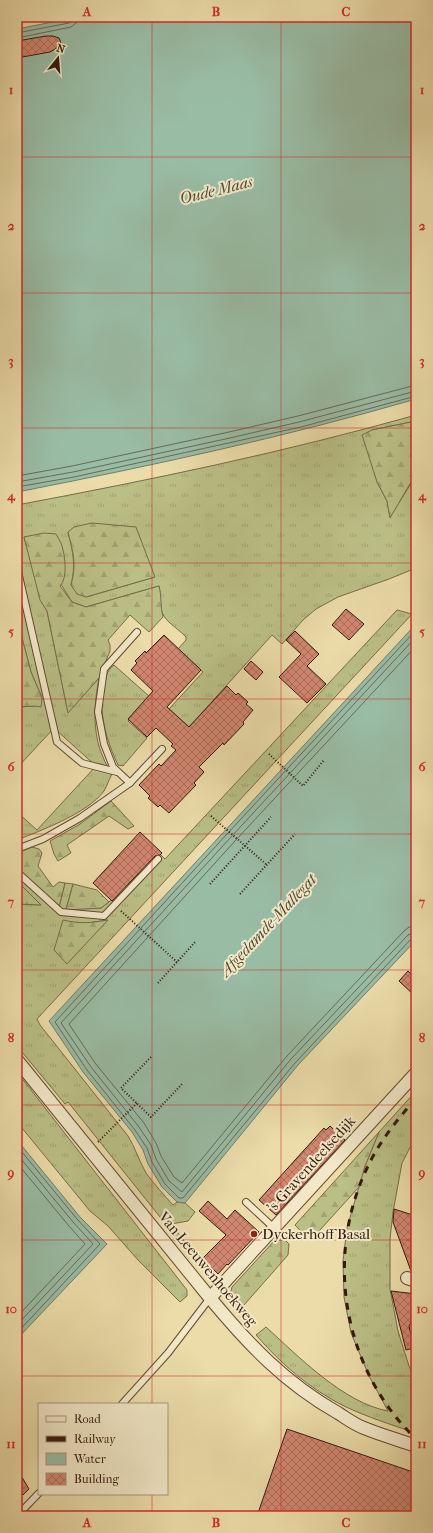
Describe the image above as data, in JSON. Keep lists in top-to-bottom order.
{
  "streets": {
    "street": ["'s-Gravendeelsedijk", "Van Leeuwenhoekweg"]
  },
  "crossings": [
    ["'s-Gravendeelsedijk", "Van Leeuwenhoekweg"]
  ],
  "water": ["Oude Maas", "Afgedamde-Mallegat"],
  "places": ["Dyckerhoff Basal"],
  "legend": [
    "Road",
    "Railway",
    "Water",
    "Building"
  ],
  "north": "top",
  "grid": {
    "columns": ["A", "B", "C"],
    "rows": [
      "1",
      "2",
      "3",
      "4",
      "5",
      "6",
      "7",
      "8",
      "9",
      "10",
      "11"
    ]
  }
}
